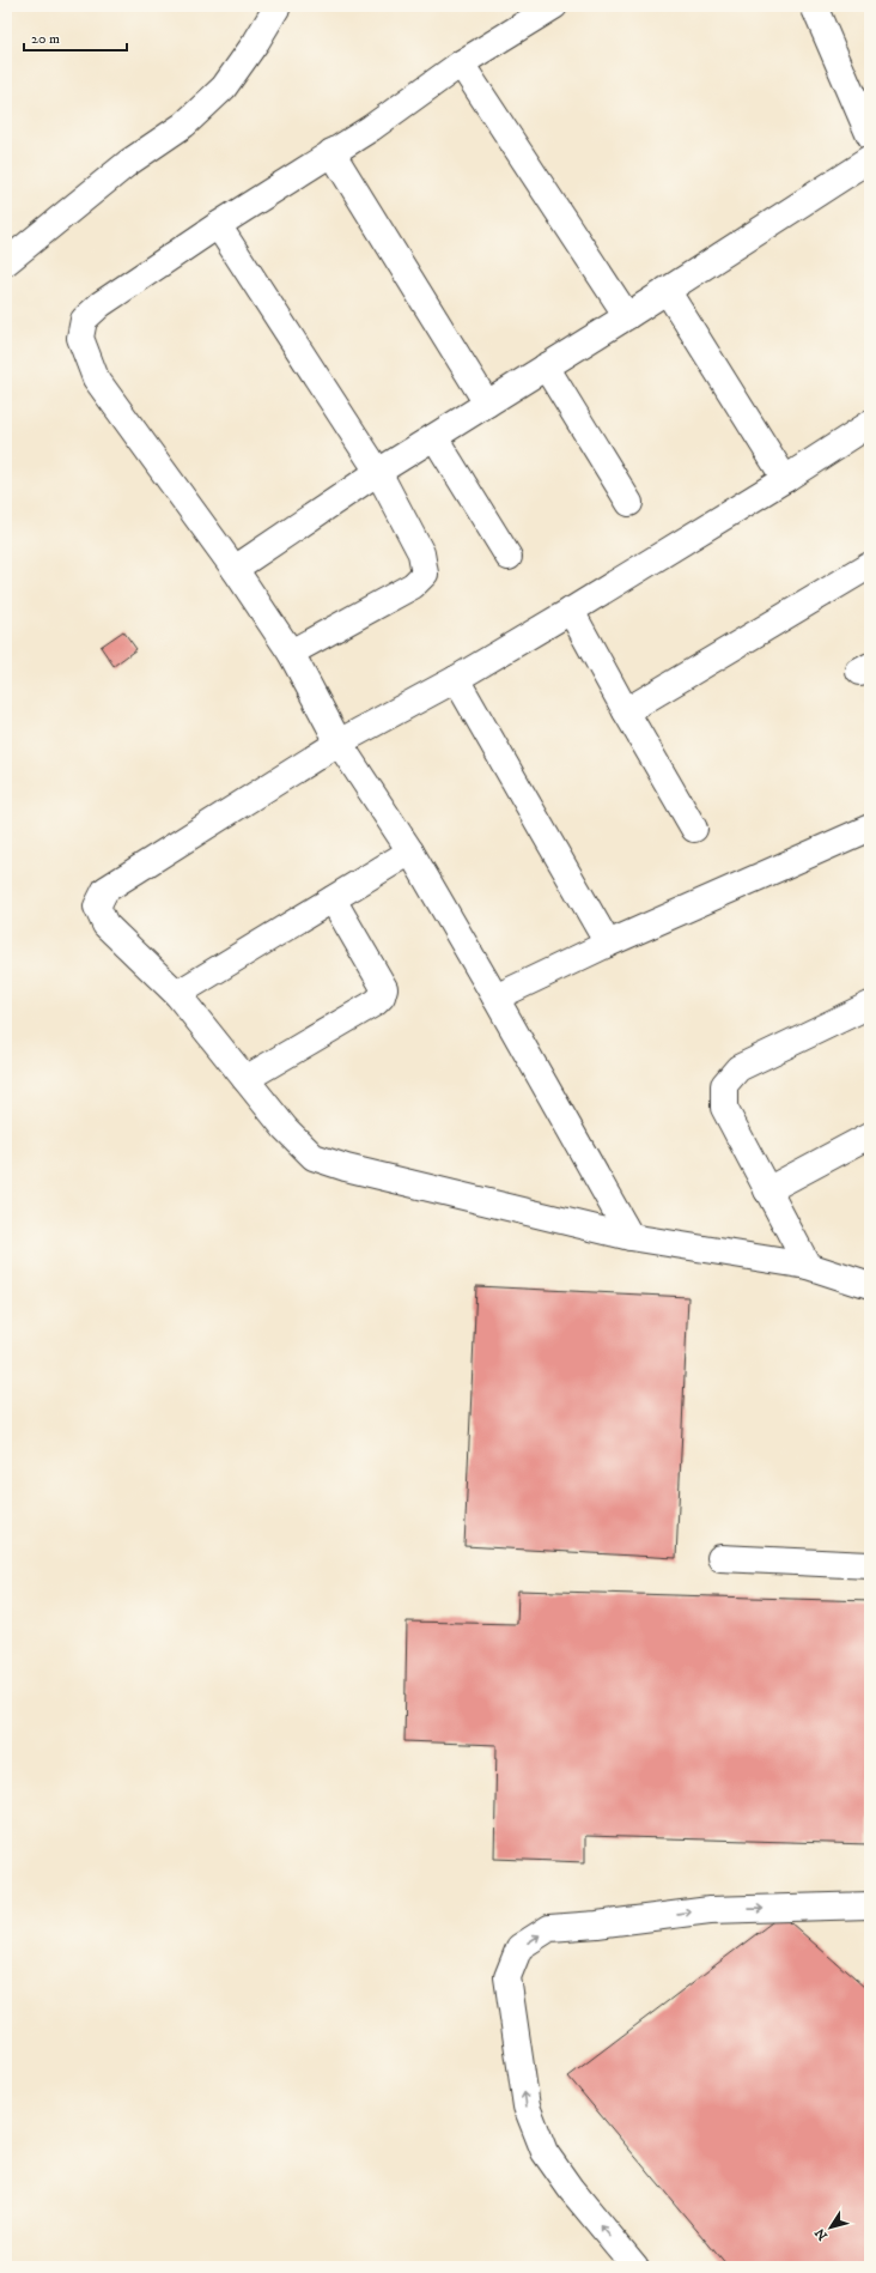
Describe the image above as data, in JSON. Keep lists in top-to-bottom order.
{
  "scale_bar": "20 m",
  "north": "bottom left"
}
